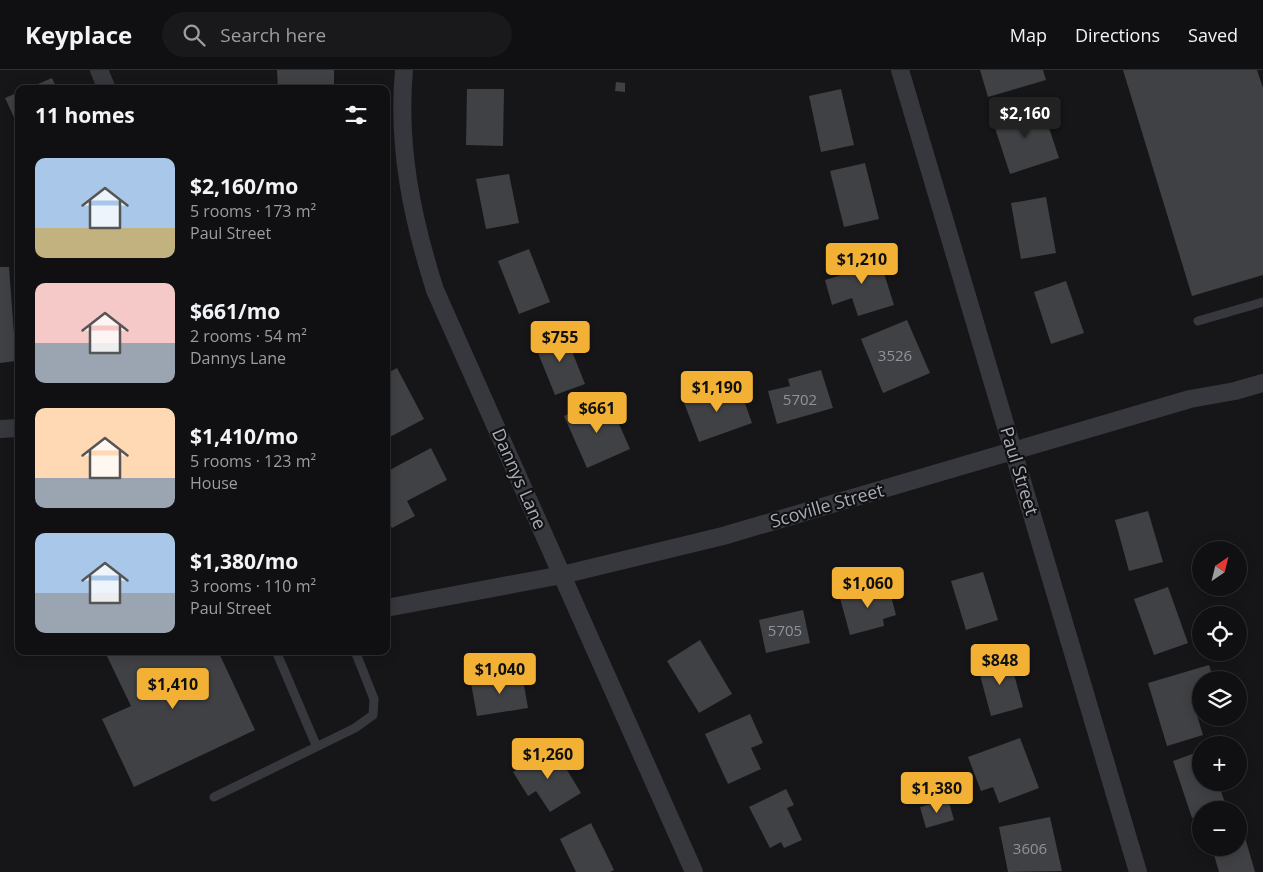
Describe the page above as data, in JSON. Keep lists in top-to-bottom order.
{
  "streets": {
    "street": ["Paul Street", "Dannys Lane", "Scoville Street"]
  },
  "crossings": [
    ["Paul Street", "Scoville Street"],
    ["Dannys Lane", "Scoville Street"]
  ],
  "house_numbers": [
    "3526",
    "5702",
    "5705",
    "3606"
  ],
  "north": "top right",
  "page": {
    "header": "Keyplace",
    "search": "Search here",
    "nav": ["Map", "Directions", "Saved"],
    "heading": "11 homes",
    "price": [
      "$2,160",
      "$1,210",
      "$755",
      "$1,190",
      "$661",
      "$1,060",
      "$848",
      "$1,040",
      "$1,410",
      "$1,260",
      "$1,380"
    ],
    "list": [
      {
        "name": "$2,160/mo",
        "note": "5 rooms · 173 m² · Paul Street"
      },
      {
        "name": "$661/mo",
        "note": "2 rooms · 54 m² · Dannys Lane"
      },
      {
        "name": "$1,410/mo",
        "note": "5 rooms · 123 m² · House"
      },
      {
        "name": "$1,380/mo",
        "note": "3 rooms · 110 m² · Paul Street"
      }
    ],
    "map_buttons": ["+", "−"]
  }
}
